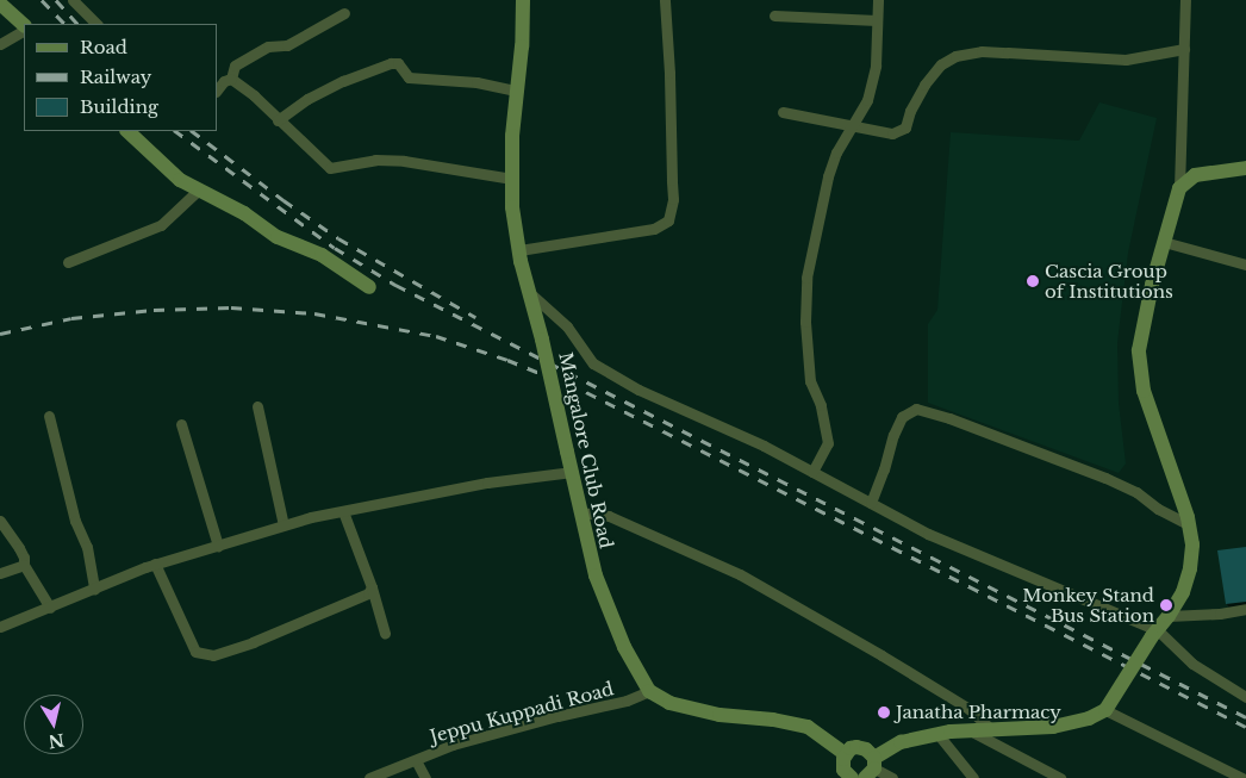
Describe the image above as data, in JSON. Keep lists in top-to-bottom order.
{
  "streets": {
    "street": ["Mangalore Club Road", "Jeppu Kuppadi Road"]
  },
  "crossings": [
    ["Mangalore Club Road", "Jeppu Kuppadi Road"]
  ],
  "places": ["Cascia Group of Institutions", "Monkey Stand Bus Station", "Janatha Pharmacy"],
  "legend": ["Road", "Railway", "Building"],
  "north": "bottom"
}
